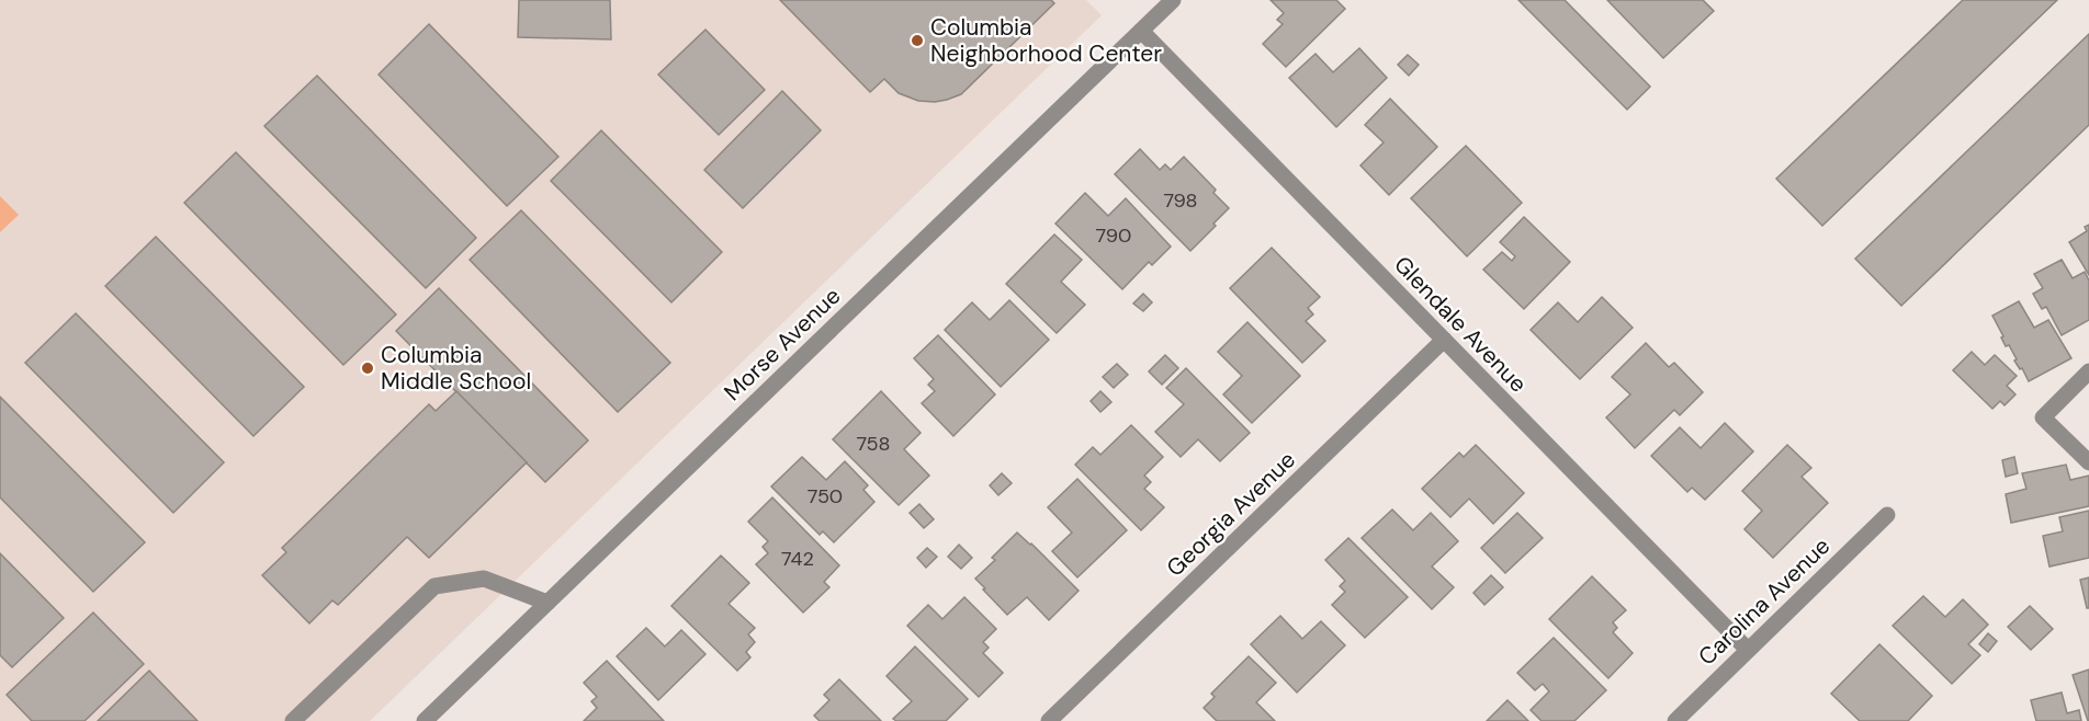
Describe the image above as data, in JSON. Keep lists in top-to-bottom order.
{
  "streets": {
    "street": [
      "Glendale Avenue",
      "Morse Avenue",
      "Georgia Avenue",
      "Carolina Avenue"
    ]
  },
  "crossings": [
    ["Glendale Avenue", "Morse Avenue"],
    ["Glendale Avenue", "Georgia Avenue"],
    ["Glendale Avenue", "Carolina Avenue"]
  ],
  "places": ["Columbia Neighborhood Center", "Columbia Middle School"],
  "house_numbers": [
    "798",
    "790",
    "758",
    "750",
    "742"
  ]
}
